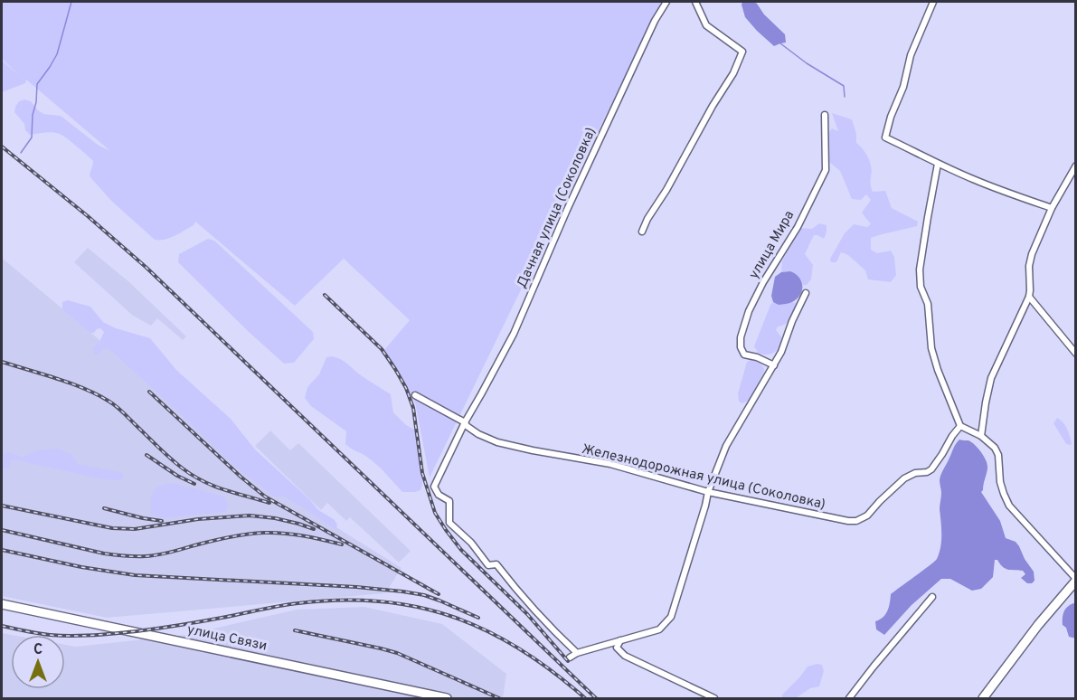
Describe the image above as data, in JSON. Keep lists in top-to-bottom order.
{
  "streets": {
    "street": [
      "Дачная улица (Соколовка)",
      "улица Мира",
      "Железнодорожная улица (Соколовка)",
      "улица Связи"
    ]
  },
  "crossings": [
    ["Дачная улица (Соколовка)", "Железнодорожная улица (Соколовка)"]
  ],
  "north": "top"
}
